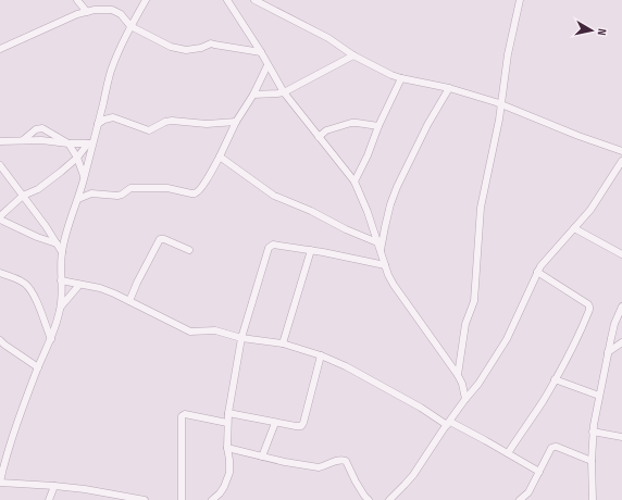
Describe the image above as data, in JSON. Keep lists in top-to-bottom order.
{
  "north": "right"
}
